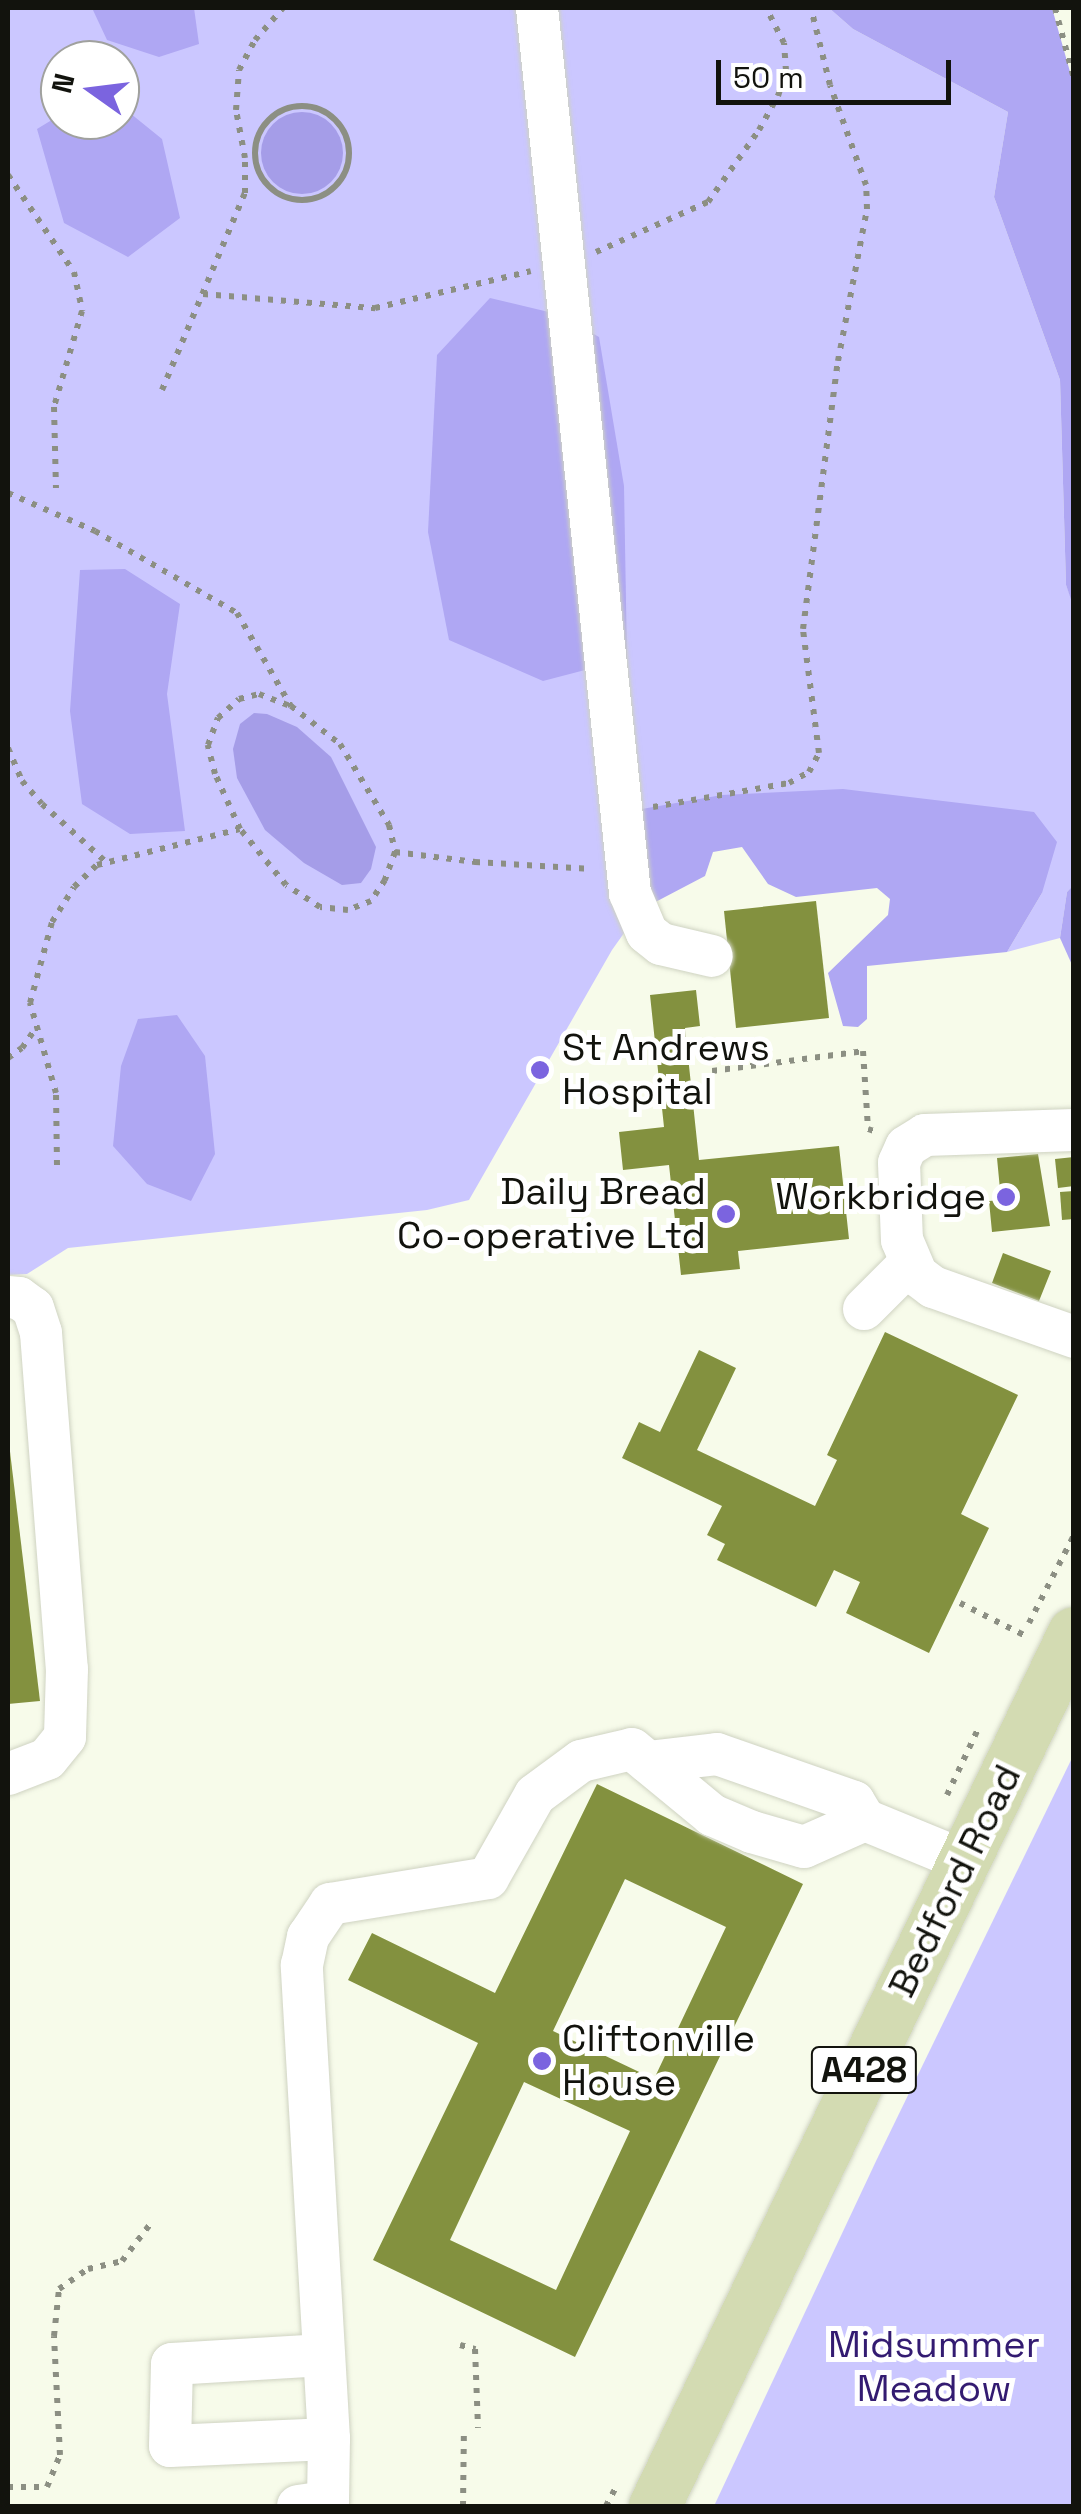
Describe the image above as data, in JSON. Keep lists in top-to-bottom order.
{
  "streets": {
    "main road": ["Bedford Road", "A428"]
  },
  "parks": ["Midsummer Meadow"],
  "places": [
    "St Andrews Hospital",
    "Workbridge",
    "Daily Bread Co-operative Ltd",
    "Cliftonville House"
  ],
  "scale_bar": "50 m",
  "north": "left"
}
